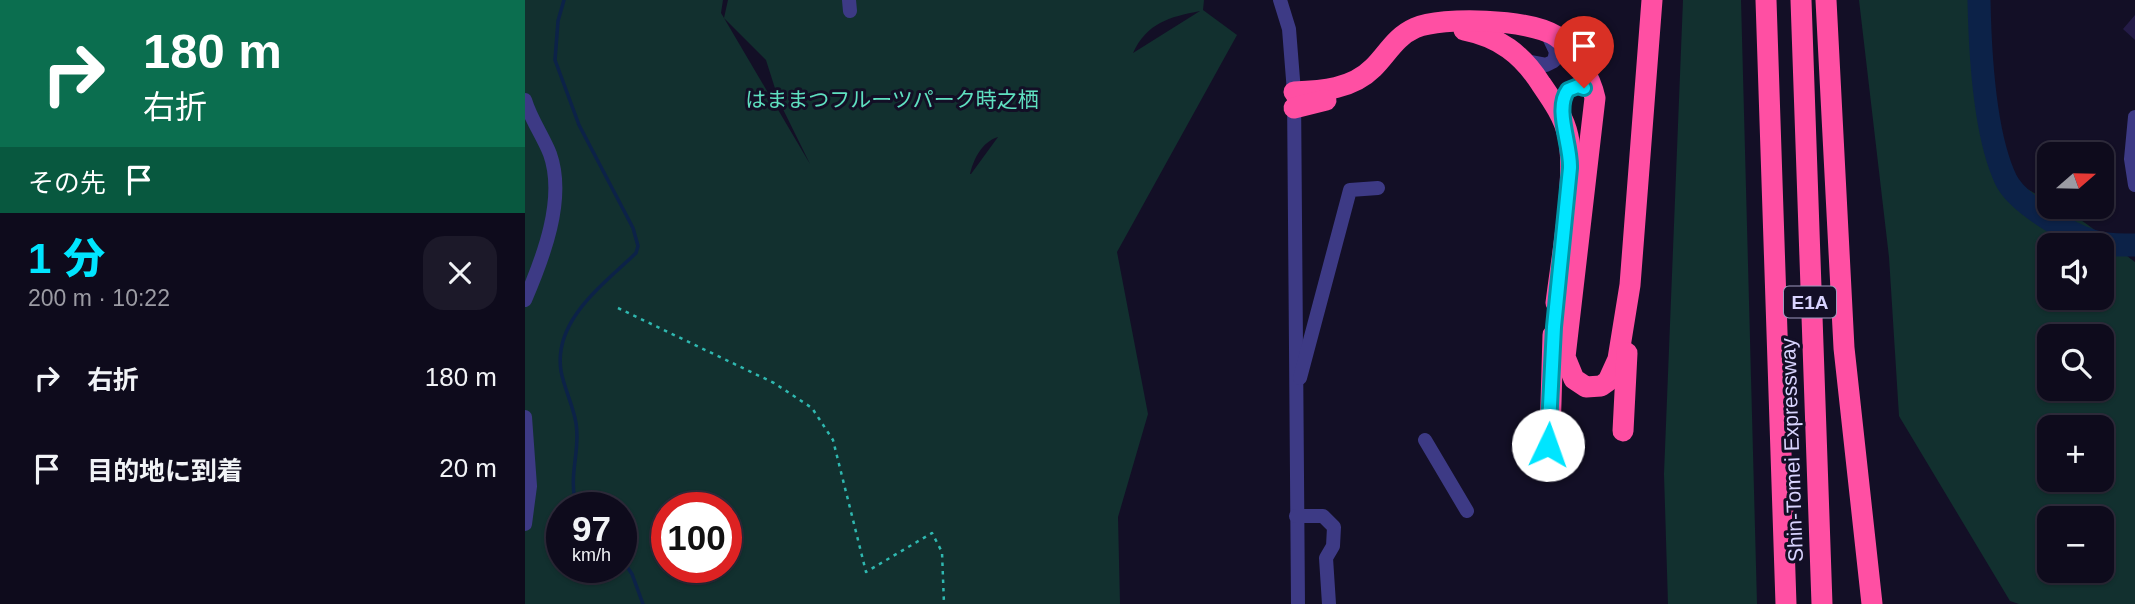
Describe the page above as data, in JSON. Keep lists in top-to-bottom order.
{
  "streets": {
    "highway": ["E1A", "Shin-Tomei Expressway"]
  },
  "parks": ["はままつフルーツパーク時之栖"],
  "north": "right",
  "page": {
    "turn": ["180 m", "右折"],
    "map_buttons": ["+", "−"],
    "then": "その先",
    "heading": ["1 分", "200 m · 10:22"],
    "list": [
      {
        "name": "右折",
        "value": "180 m"
      },
      {
        "name": "目的地に到着",
        "value": "20 m"
      }
    ],
    "speed": "97 km/h",
    "limit": "100"
  }
}
